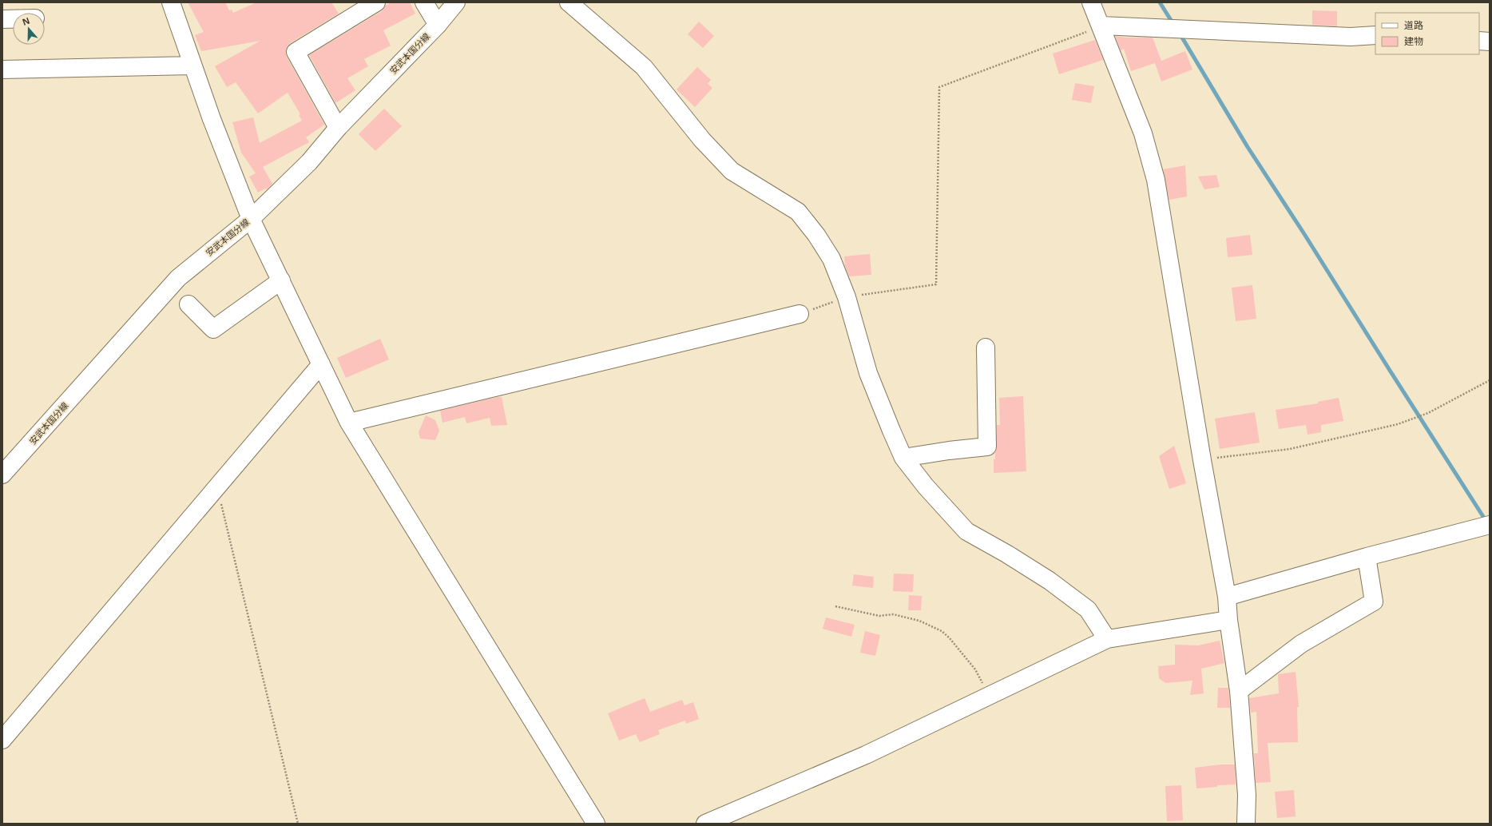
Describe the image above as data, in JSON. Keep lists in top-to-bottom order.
{
  "streets": {
    "street": ["安武本国分線"]
  },
  "legend": ["道路", "建物"],
  "north": "top"
}
